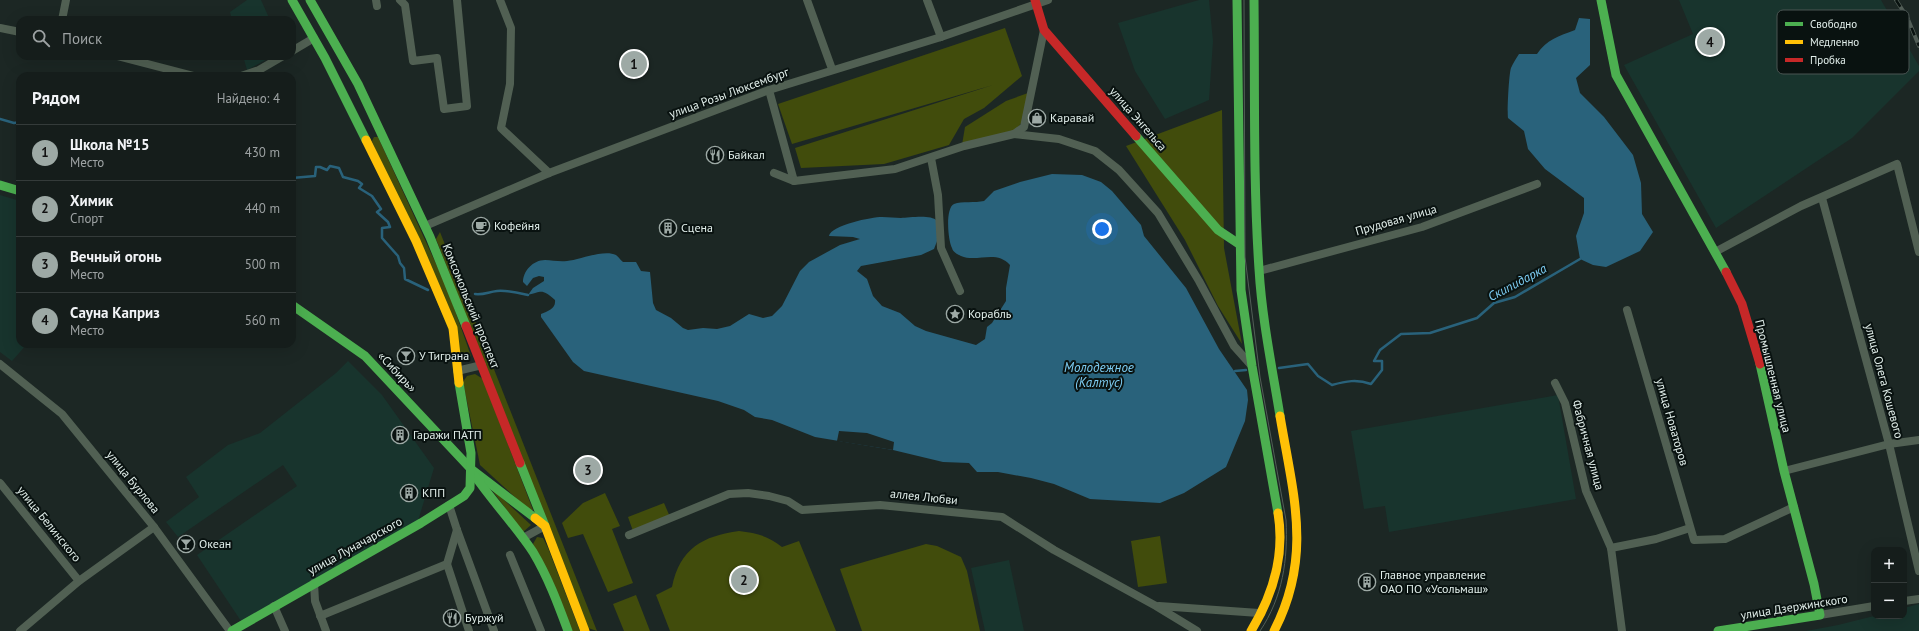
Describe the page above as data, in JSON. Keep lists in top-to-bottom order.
{
  "streets": {
    "main road": [
      "улица Энгельса",
      "Комсомольский проспект",
      "«Сибирь»",
      "Промышленная улица",
      "улица Луначарского",
      "улица Дзержинского"
    ],
    "street": [
      "улица Розы Люксембург",
      "Прудовая улица",
      "улица Олега Кошевого",
      "улица Новаторов",
      "Фабричная улица",
      "улица Бурлова",
      "аллея Любви",
      "улица Белинского"
    ]
  },
  "crossings": [
    ["улица Розы Люксембург", "улица Энгельса"],
    ["улица Розы Люксембург", "Комсомольский проспект"],
    ["Комсомольский проспект", "«Сибирь»"],
    ["Промышленная улица", "улица Новаторов"],
    ["Промышленная улица", "улица Дзержинского"],
    ["улица Бурлова", "улица Луначарского"]
  ],
  "water": ["Скипидарка", "Молодежное (Калтус)"],
  "places": {
    "shop": ["Каравай"],
    "restaurant": ["Байкал", "Буржуй"],
    "cafe": ["Кофейня"],
    "building": [
      "Сцена",
      "Гаражи ПАТП",
      "КПП",
      "Главное управление ОАО ПО «Усольмаш»"
    ],
    "place": ["Корабль"],
    "bar": ["У Тиграна", "Океан"]
  },
  "legend": ["Свободно", "Медленно", "Пробка"],
  "page": {
    "search": "Поиск",
    "pins": [
      "4",
      "1",
      "3",
      "2"
    ],
    "heading": ["Рядом", "Найдено: 4"],
    "list": [
      {
        "mark": "1",
        "name": "Школа №15",
        "note": "Место",
        "value": "430 m"
      },
      {
        "mark": "2",
        "name": "Химик",
        "note": "Спорт",
        "value": "440 m"
      },
      {
        "mark": "3",
        "name": "Вечный огонь",
        "note": "Место",
        "value": "500 m"
      },
      {
        "mark": "4",
        "name": "Сауна Каприз",
        "note": "Место",
        "value": "560 m"
      }
    ],
    "map_buttons": ["+", "−"]
  }
}
